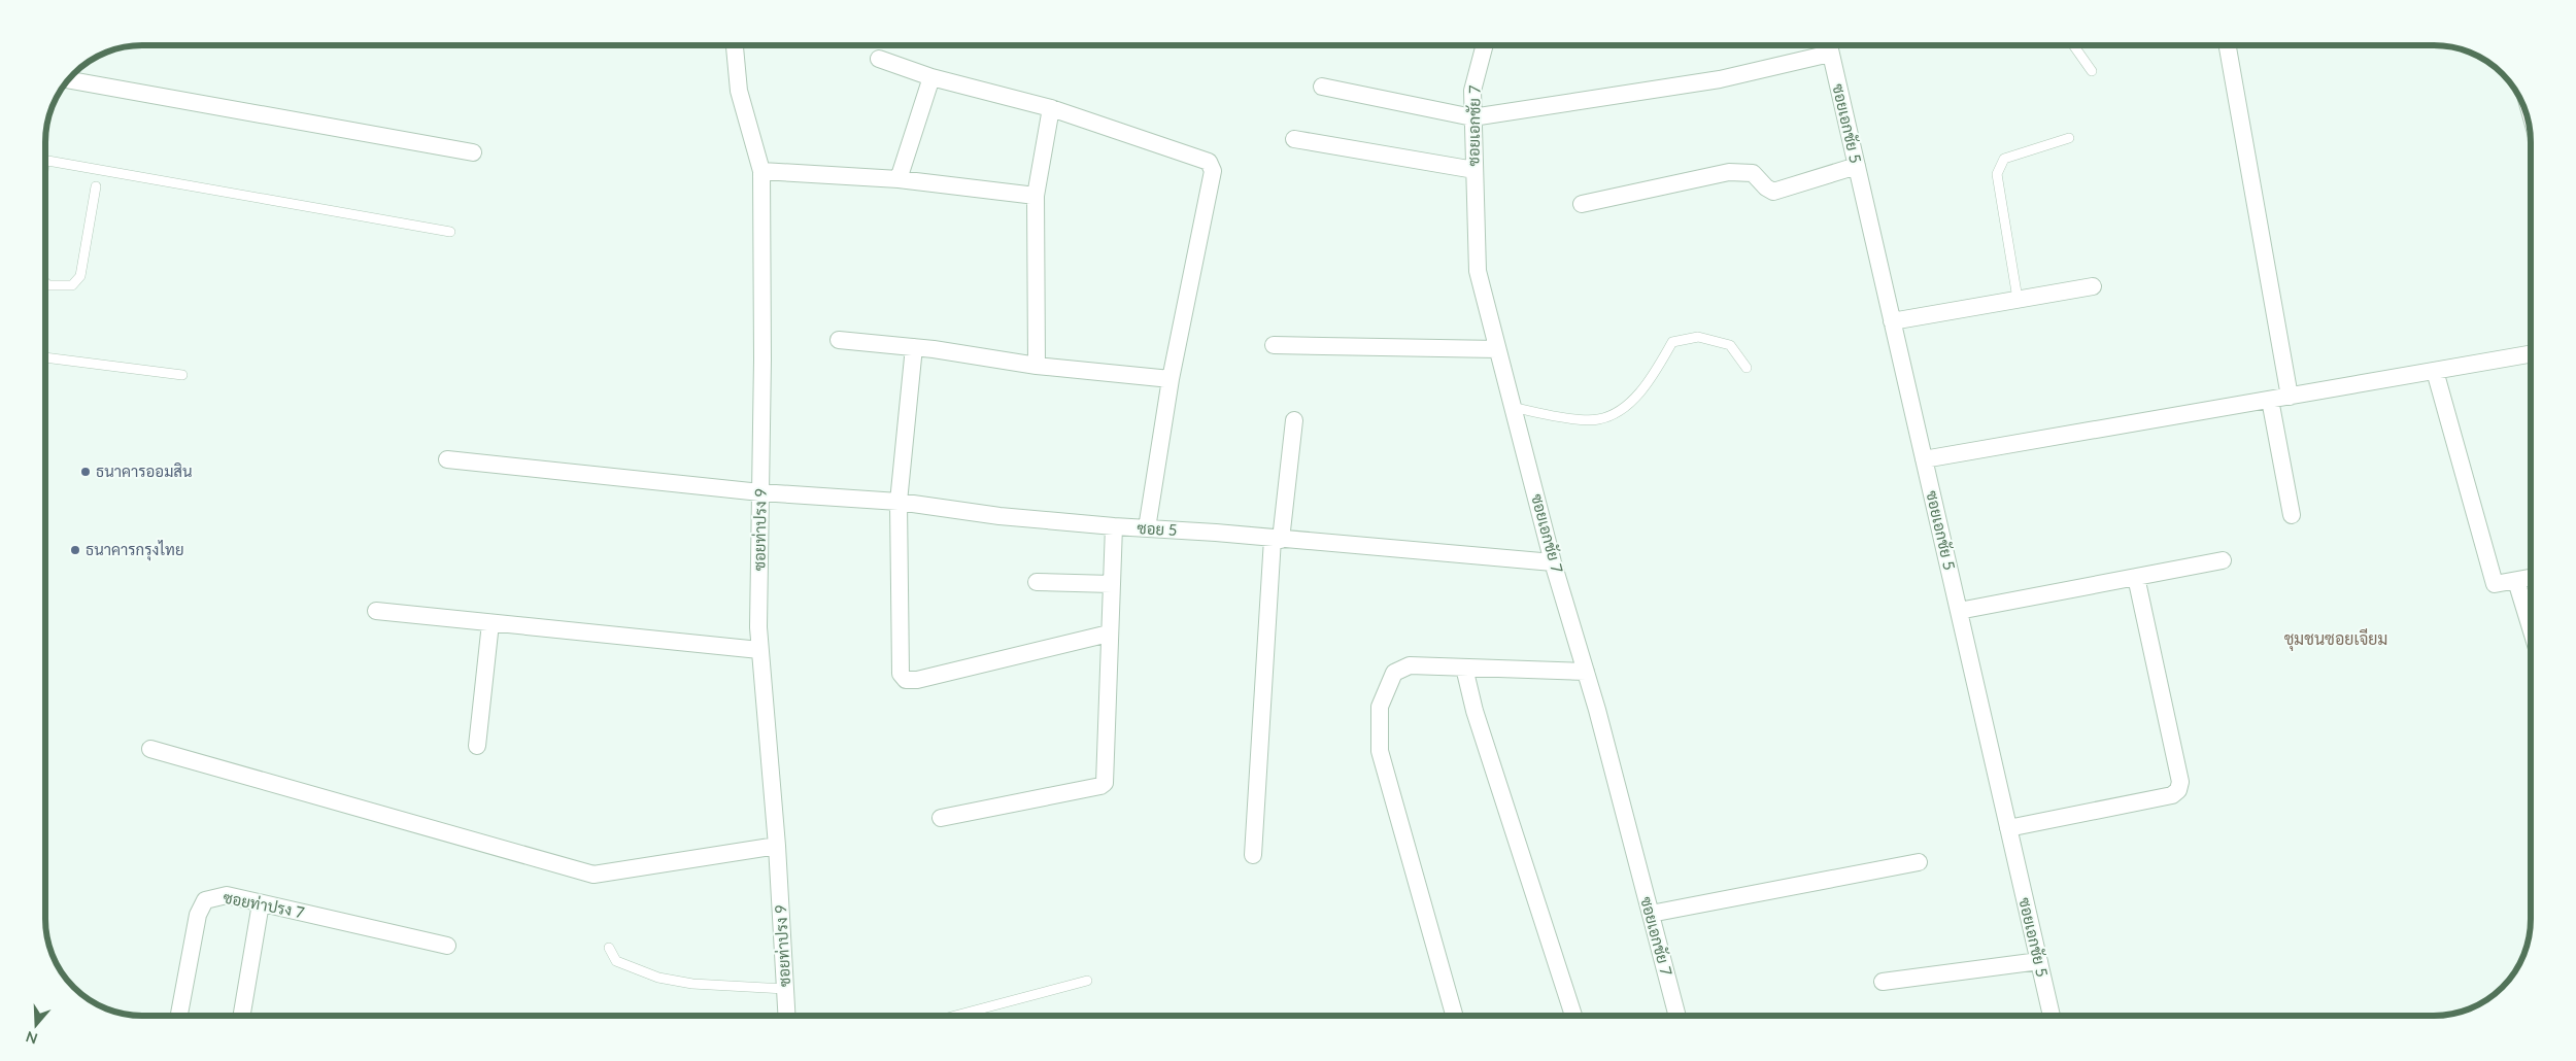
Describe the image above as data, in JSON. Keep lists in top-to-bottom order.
{
  "streets": {
    "street": [
      "ซอยเอกชัย 5",
      "ซอยเอกชัย 7",
      "ซอยท่าปรง 9",
      "ซอย 5",
      "ซอยท่าปรง 7"
    ]
  },
  "crossings": [
    ["ซอยเอกชัย 7", "ซอย 5"],
    ["ซอยท่าปรง 9", "ซอย 5"]
  ],
  "districts": ["ชุมชนซอยเจียม"],
  "places": ["ธนาคารออมสิน", "ธนาคารกรุงไทย"],
  "north": "bottom"
}
